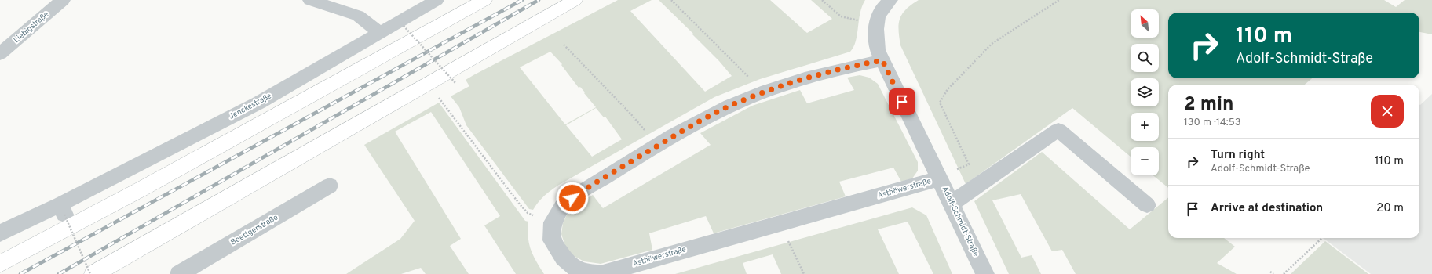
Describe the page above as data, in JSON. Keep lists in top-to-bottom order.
{
  "streets": {
    "street": [
      "Liebigstraße",
      "Jenckestraße",
      "Asthöwerstraße",
      "Adolf-Schmidt-Straße",
      "Boettgerstraße"
    ]
  },
  "crossings": [
    ["Asthöwerstraße", "Adolf-Schmidt-Straße"]
  ],
  "north": "top left",
  "page": {
    "map_buttons": ["+", "−"],
    "turn": ["110 m", "Adolf-Schmidt-Straße"],
    "heading": ["2 min", "130 m · 14:53"],
    "list": [
      {
        "name": "Turn right",
        "note": "Adolf-Schmidt-Straße",
        "value": "110 m"
      },
      {
        "name": "Arrive at destination",
        "value": "20 m"
      }
    ]
  }
}
